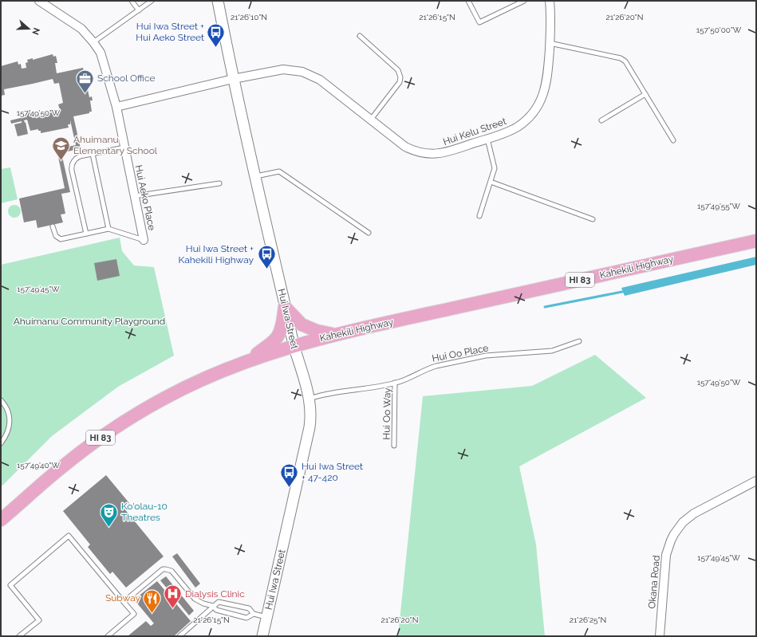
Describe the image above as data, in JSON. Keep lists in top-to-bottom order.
{
  "streets": {
    "main road": ["Kahekili Highway", "HI 83"],
    "street": [
      "Hui Kelu Street",
      "Hui Aeko Place",
      "Hui Iwa Street",
      "Okana Road"
    ],
    "lane": ["Hui Oo Place", "Hui Oo Way"]
  },
  "crossings": [
    ["Hui Kelu Street", "Hui Aeko Place"],
    ["Hui Kelu Street", "Hui Iwa Street"],
    ["Kahekili Highway", "Hui Iwa Street"],
    ["Hui Iwa Street", "Hui Oo Place"],
    ["Hui Oo Place", "Hui Oo Way"]
  ],
  "parks": ["Ahuimanu Community Playground"],
  "places": {
    "bus stop": ["Hui Iwa Street + Hui Aeko Street", "Hui Iwa Street + Kahekili Highway", "Hui Iwa Street + 47-420"],
    "office": ["School Office"],
    "school or university": ["Ahuimanu Elementary School"],
    "theatre": ["Ko'olau-10 Theatres"],
    "hospital": ["Dialysis Clinic"],
    "restaurant": ["Subway"]
  },
  "north": "right",
  "coordinates": [
    "21°26'10\"N",
    "21°26'20\"N",
    "21°26'15\"N",
    "157°50'00\"W",
    "157°49'50\"W",
    "157°49'55\"W",
    "157°49'45\"W",
    "157°49'40\"W",
    "21°26'25\"N"
  ]
}
